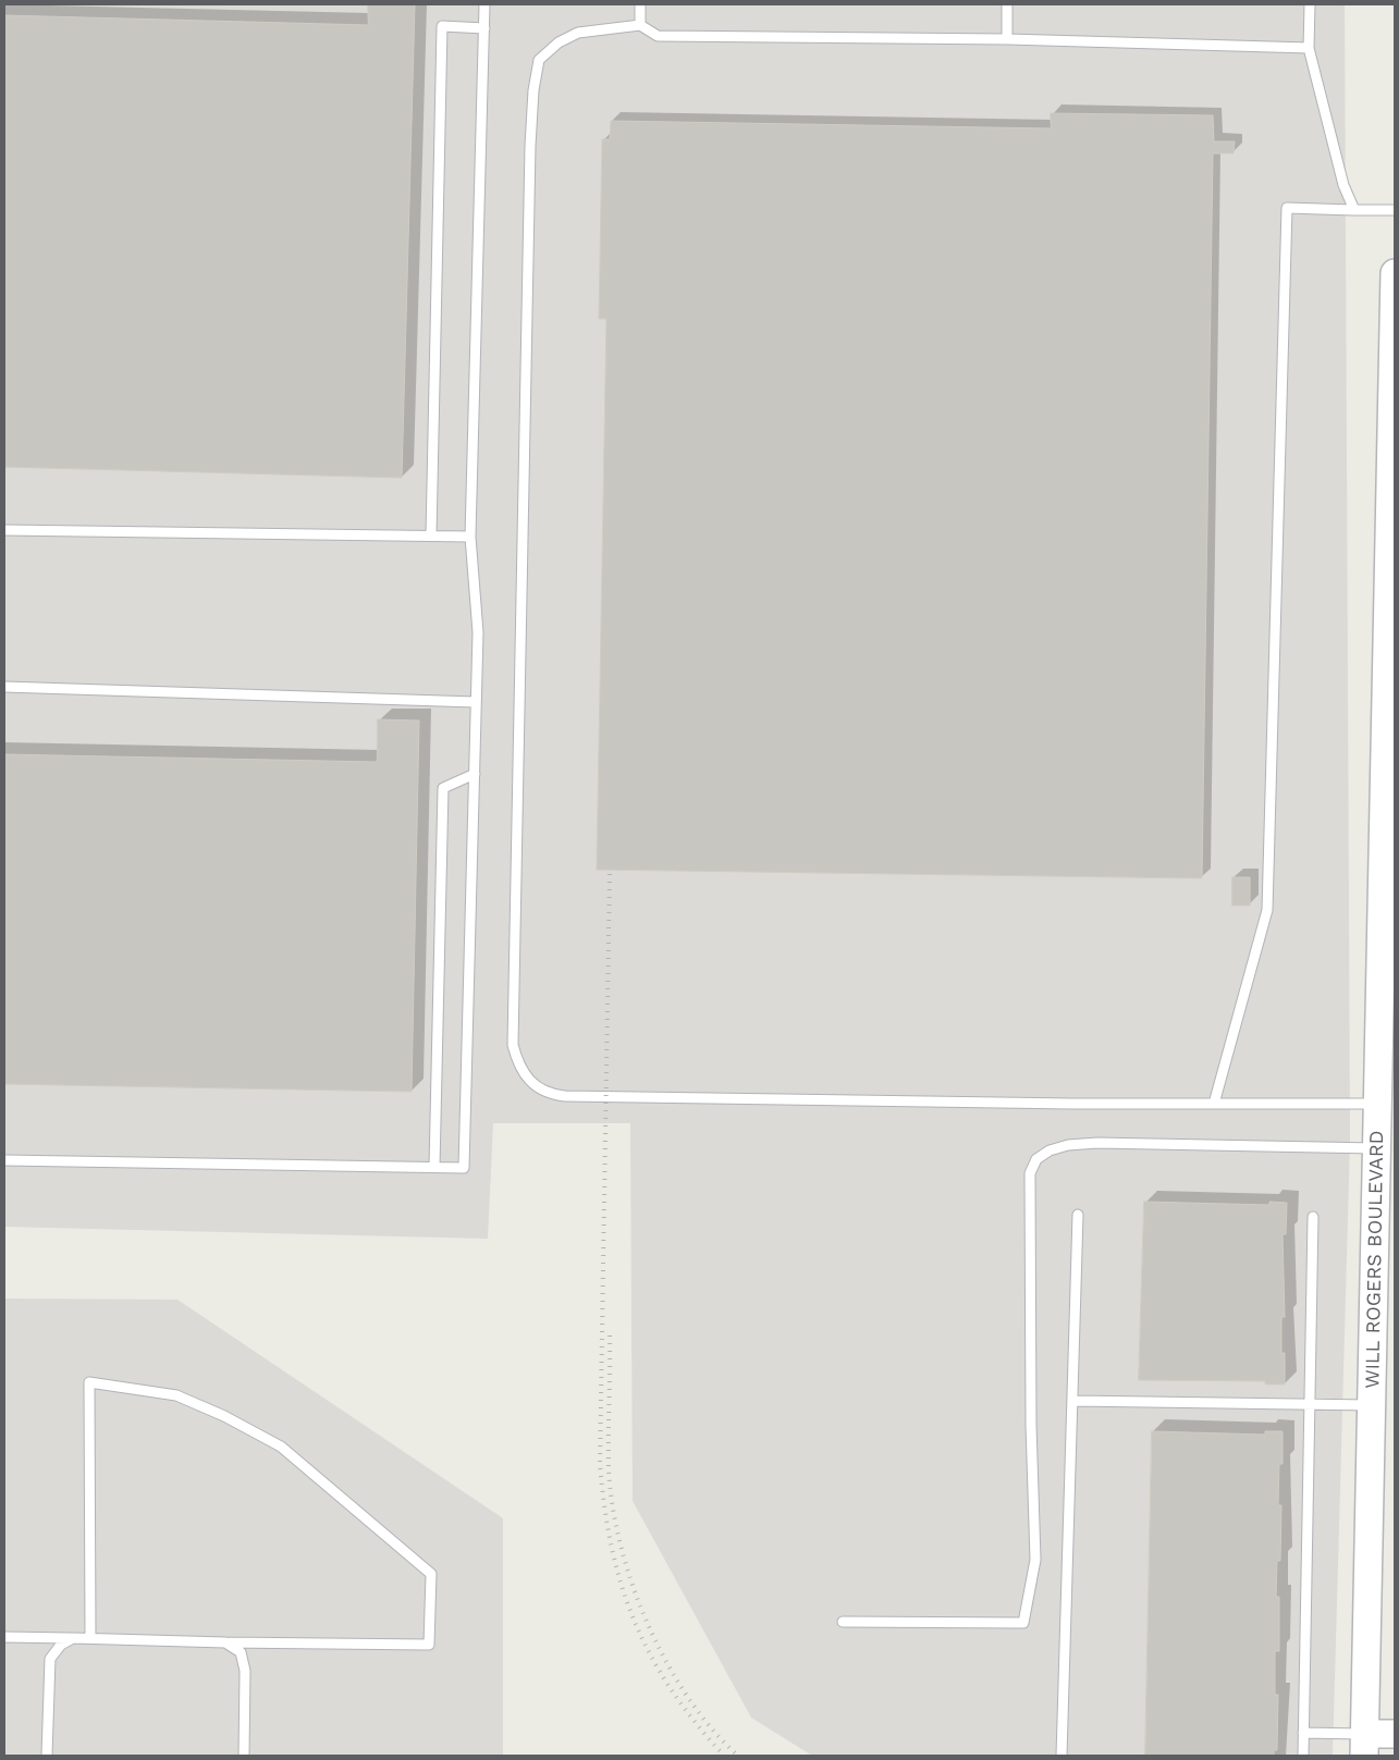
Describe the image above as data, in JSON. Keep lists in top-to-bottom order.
{
  "streets": {
    "main road": ["WILL ROGERS BOULEVARD"]
  }
}
